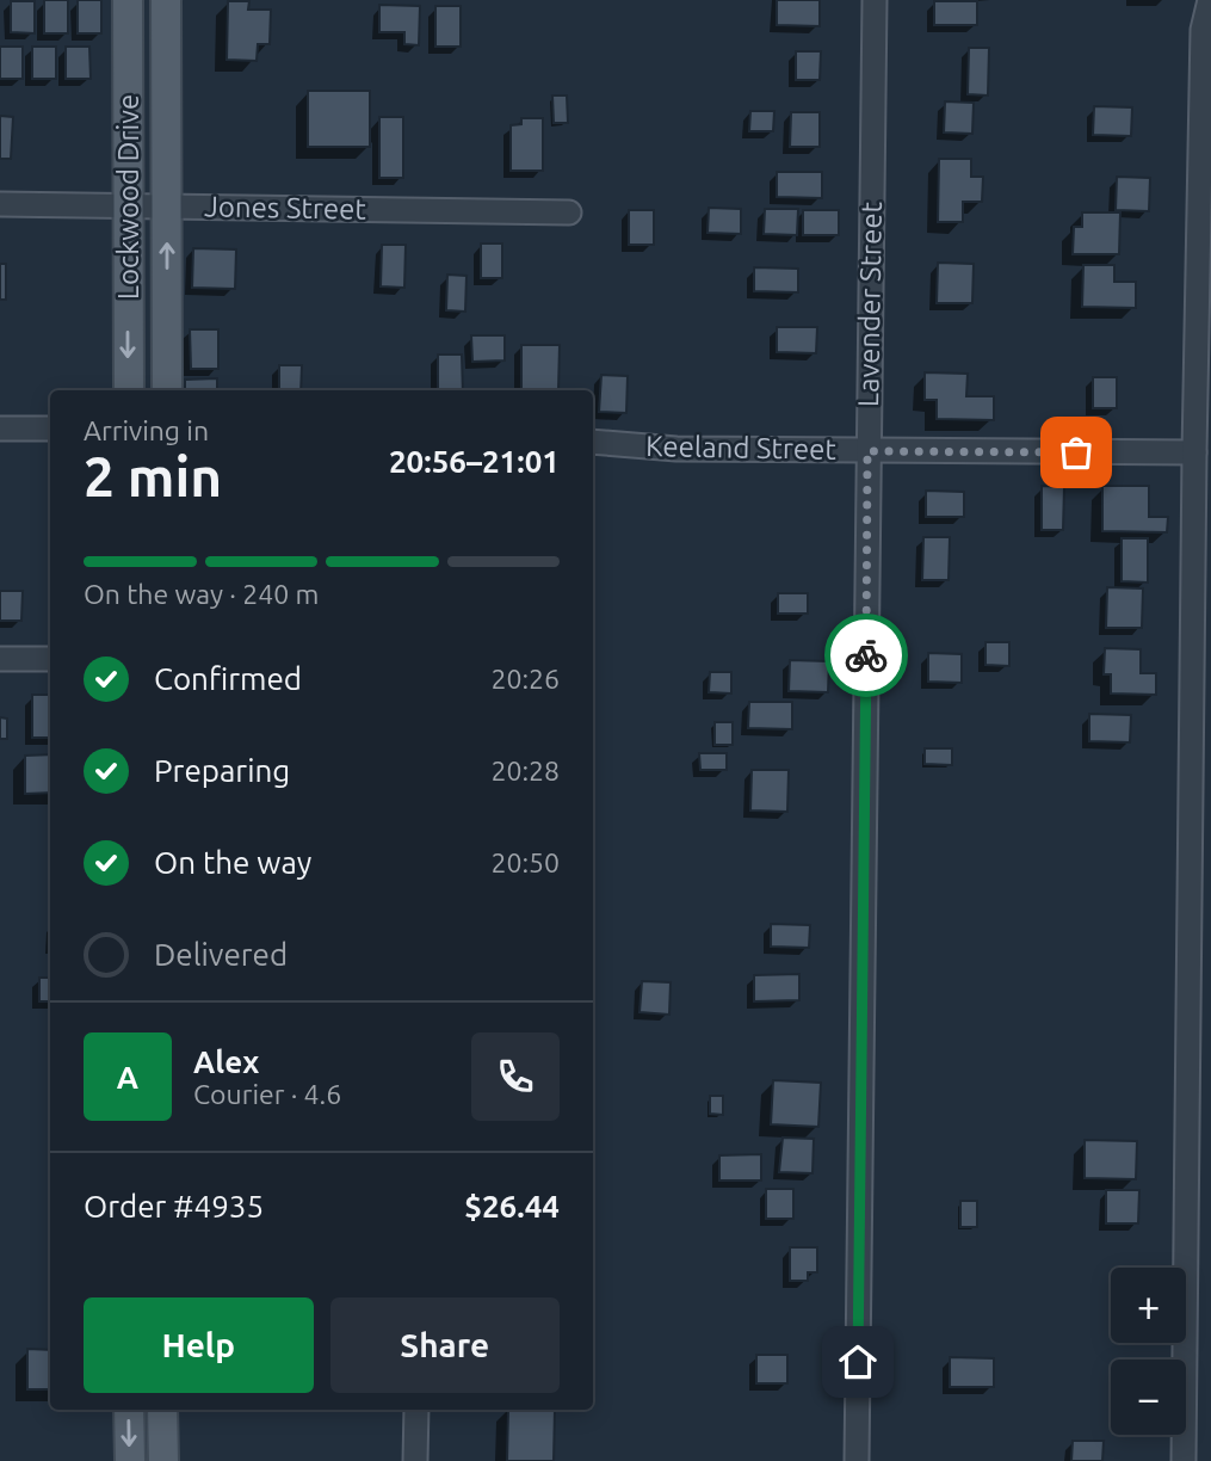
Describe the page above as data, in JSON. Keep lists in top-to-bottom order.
{
  "streets": {
    "main road": ["Lockwood Drive"],
    "street": ["Jones Street", "Lavender Street", "Keeland Street"]
  },
  "crossings": [
    ["Lockwood Drive", "Jones Street"],
    ["Lavender Street", "Keeland Street"]
  ],
  "page": {
    "heading": ["2 min", "Arriving in", "20:56–21:01"],
    "panel": [
      "Alex",
      "Courier · 4.6",
      "Order #4935",
      "$26.44"
    ],
    "bar": "On the way · 240 m",
    "list": [
      ["Confirmed", "20:26"],
      ["Preparing", "20:28"],
      ["On the way", "20:50"],
      "Delivered"
    ],
    "round": "A",
    "map_buttons": ["+", "−"],
    "buttons": ["Help", "Share"]
  }
}
